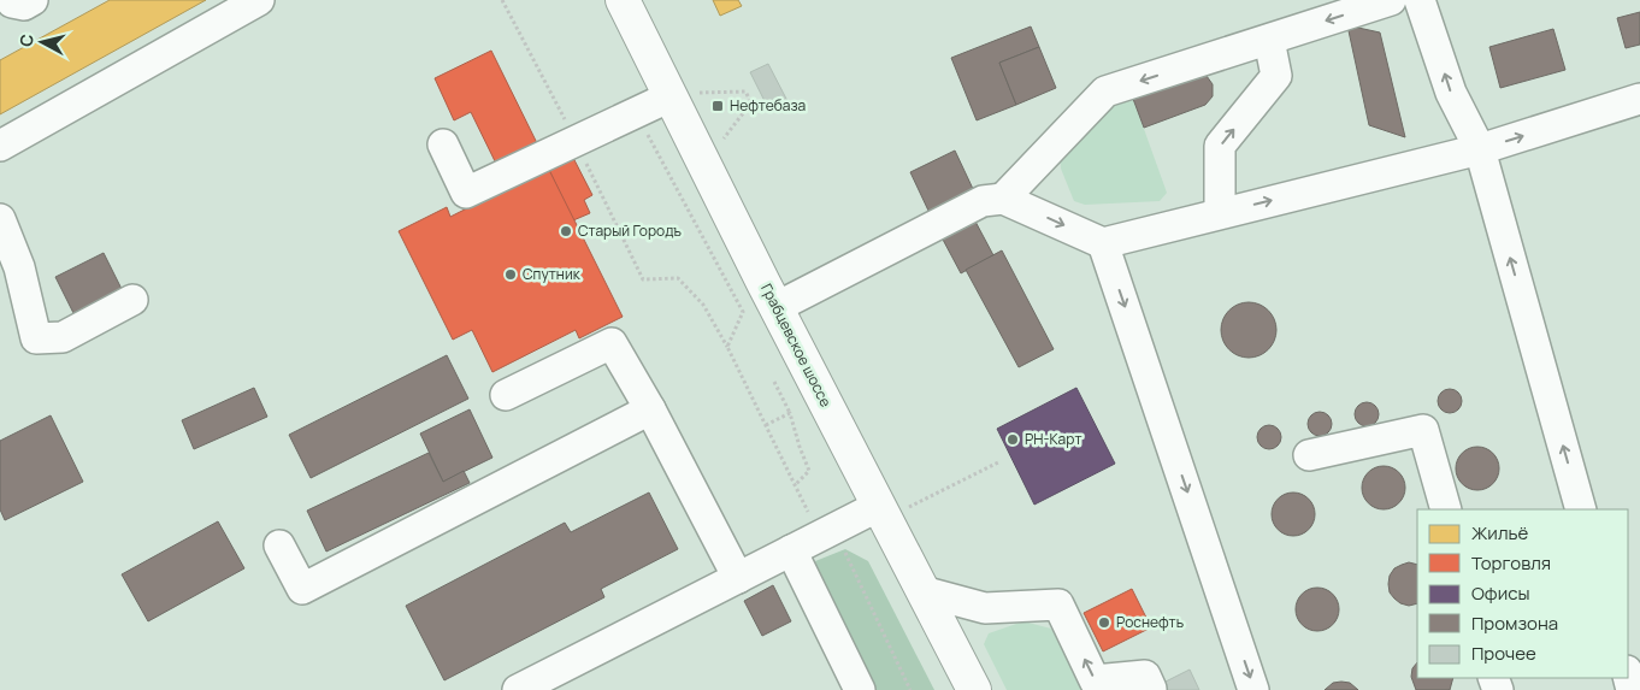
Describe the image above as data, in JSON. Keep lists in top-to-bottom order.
{
  "streets": {
    "main road": ["Грабцевское шоссе"]
  },
  "places": {
    "transit": ["Нефтебаза"],
    "other": [
      "Старый Городъ",
      "Спутник",
      "РН-Карт",
      "Роснефть"
    ]
  },
  "legend": [
    "Жильё",
    "Торговля",
    "Офисы",
    "Промзона",
    "Прочее"
  ],
  "north": "left"
}
